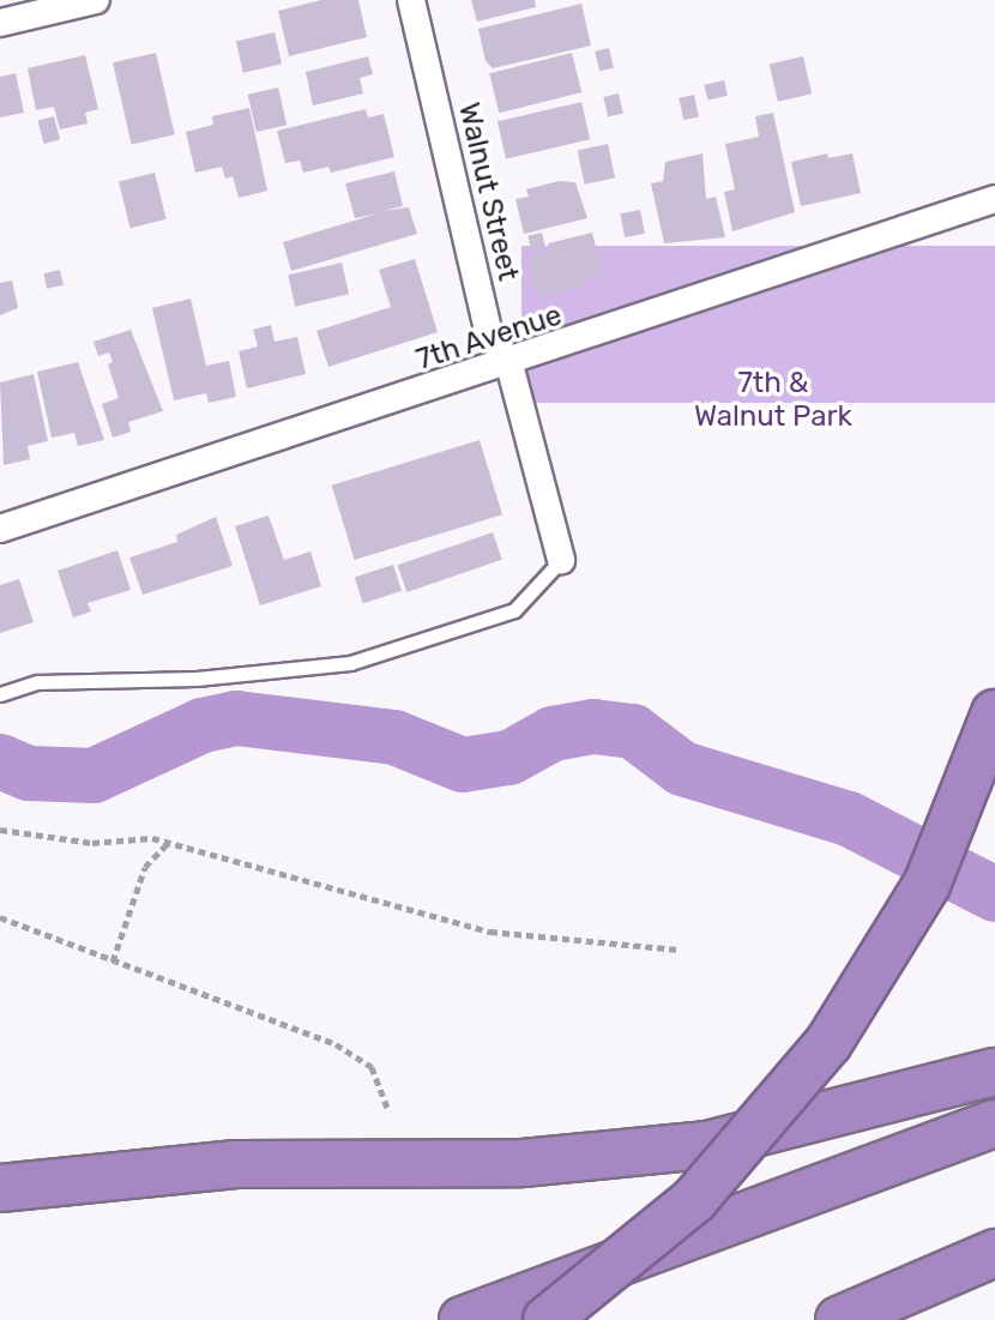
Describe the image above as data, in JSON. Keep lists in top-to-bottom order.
{
  "streets": {
    "street": ["Walnut Street", "7th Avenue"]
  },
  "crossings": [
    ["Walnut Street", "7th Avenue"]
  ],
  "parks": ["7th & Walnut Park"]
}
